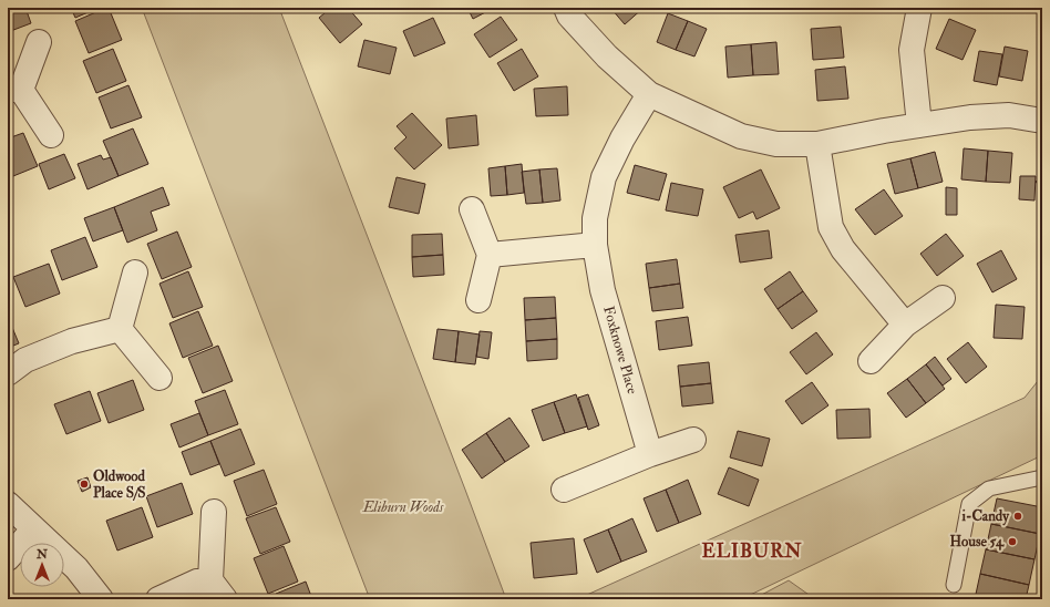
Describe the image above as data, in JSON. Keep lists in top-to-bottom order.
{
  "streets": {
    "street": ["Foxknowe Place"]
  },
  "districts": ["ELIBURN"],
  "parks": ["Eliburn Woods"],
  "places": ["Oldwood Place S/S", "i-Candy", "House 54"],
  "north": "top"
}
